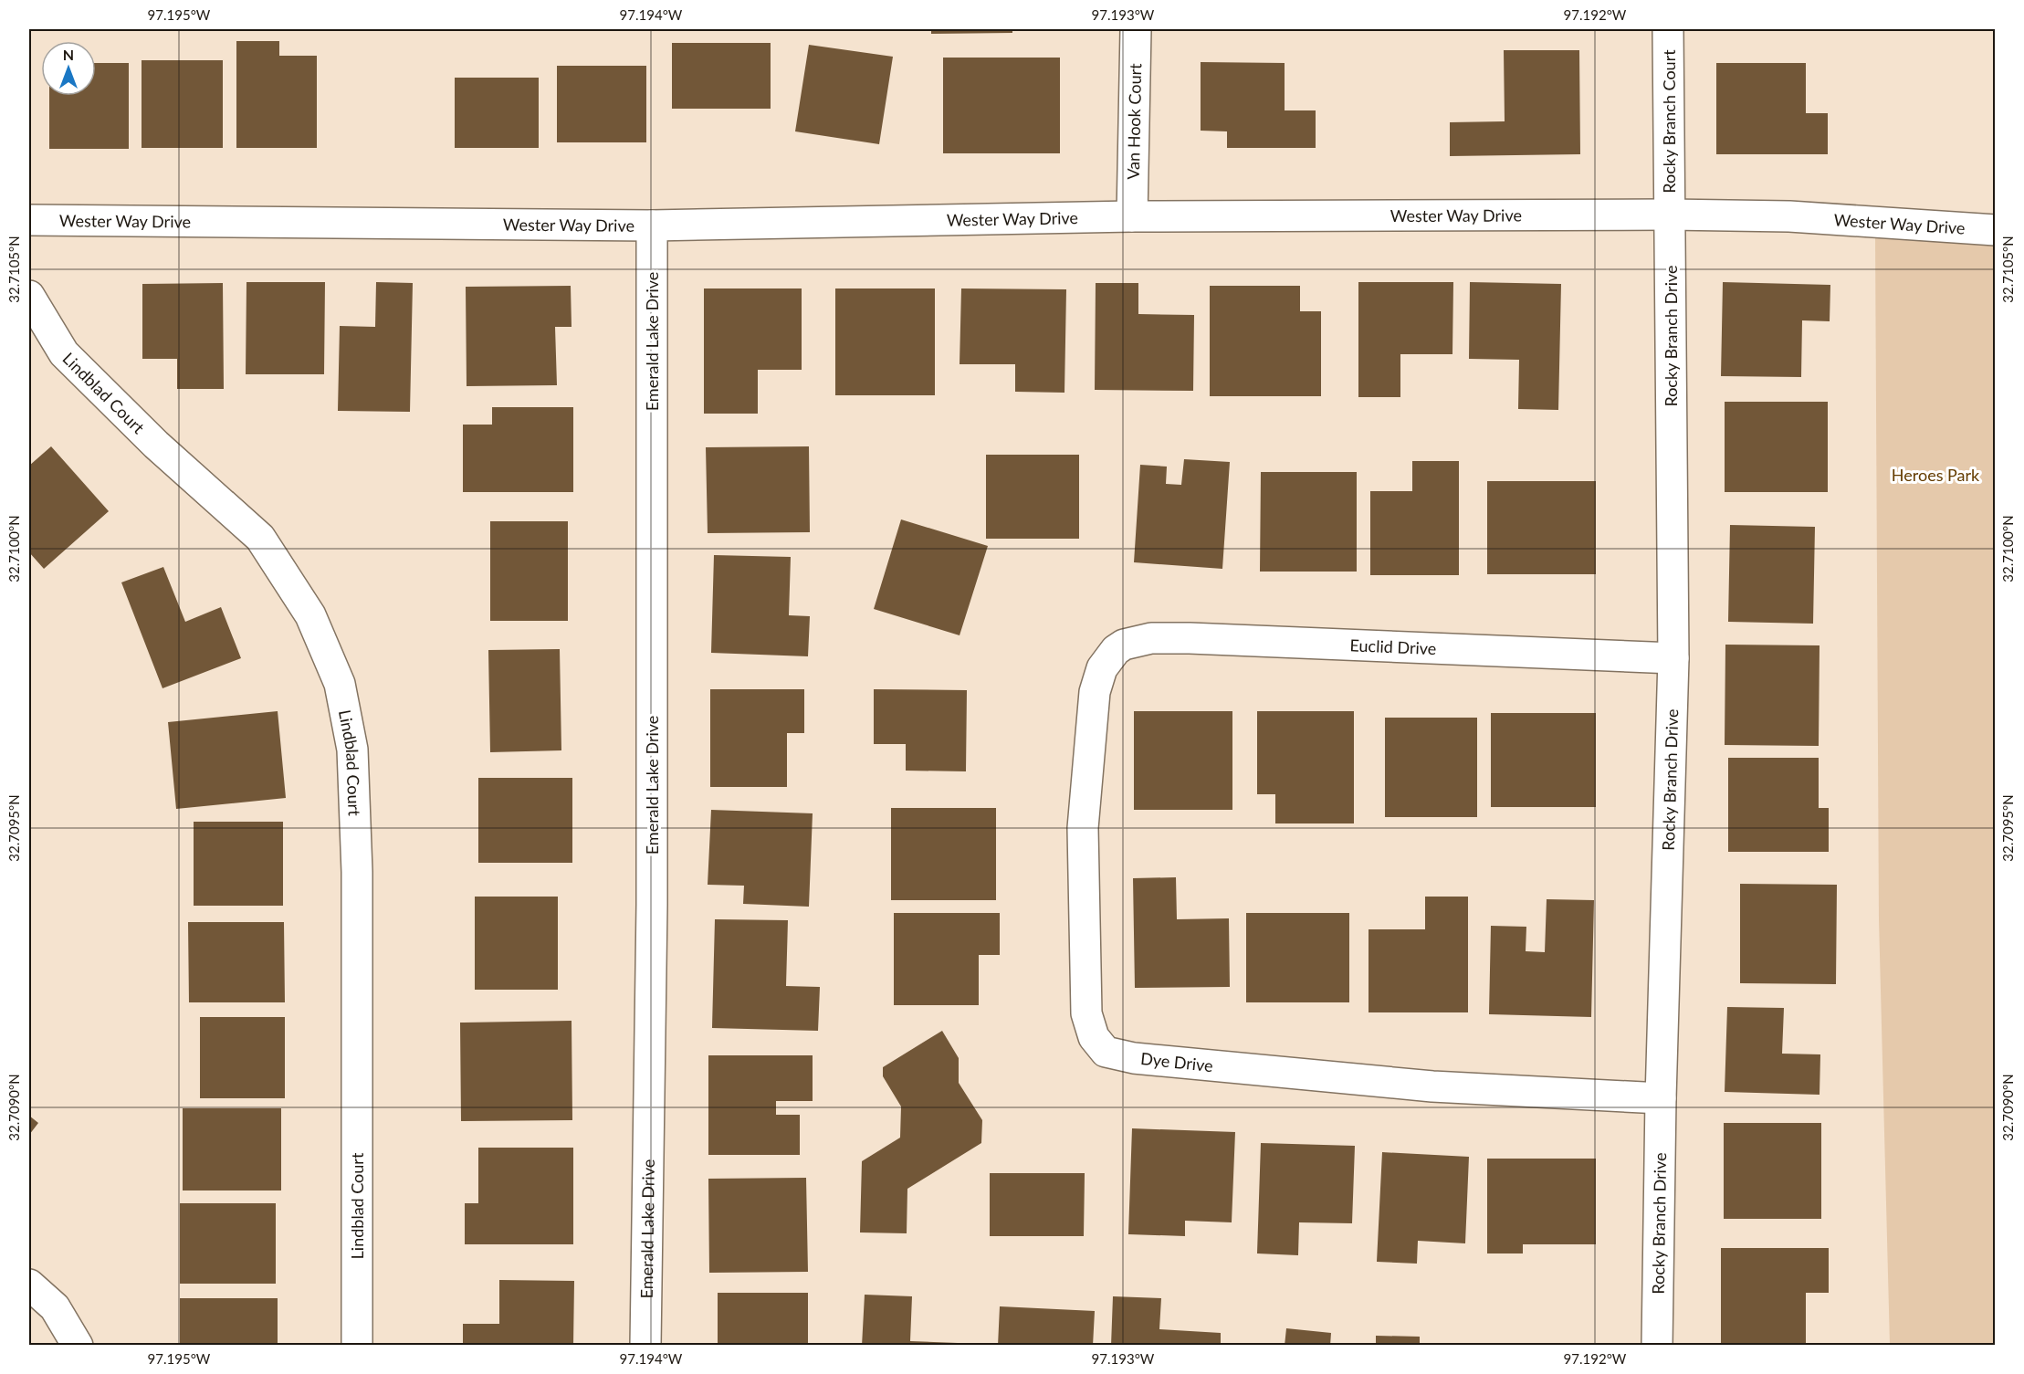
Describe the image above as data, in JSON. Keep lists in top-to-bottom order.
{
  "streets": {
    "street": [
      "Rocky Branch Court",
      "Van Hook Court",
      "Wester Way Drive",
      "Rocky Branch Drive",
      "Emerald Lake Drive",
      "Lindblad Court",
      "Euclid Drive",
      "Dye Drive"
    ]
  },
  "crossings": [
    ["Rocky Branch Court", "Wester Way Drive"],
    ["Rocky Branch Court", "Rocky Branch Drive"],
    ["Van Hook Court", "Wester Way Drive"],
    ["Wester Way Drive", "Rocky Branch Drive"],
    ["Wester Way Drive", "Emerald Lake Drive"],
    ["Rocky Branch Drive", "Euclid Drive"],
    ["Rocky Branch Drive", "Dye Drive"],
    ["Euclid Drive", "Dye Drive"]
  ],
  "parks": ["Heroes Park"],
  "north": "top",
  "coordinates": [
    "97.195°W",
    "97.194°W",
    "97.193°W",
    "97.192°W",
    "32.7105°N",
    "32.7100°N",
    "32.7095°N",
    "32.7090°N"
  ]
}
